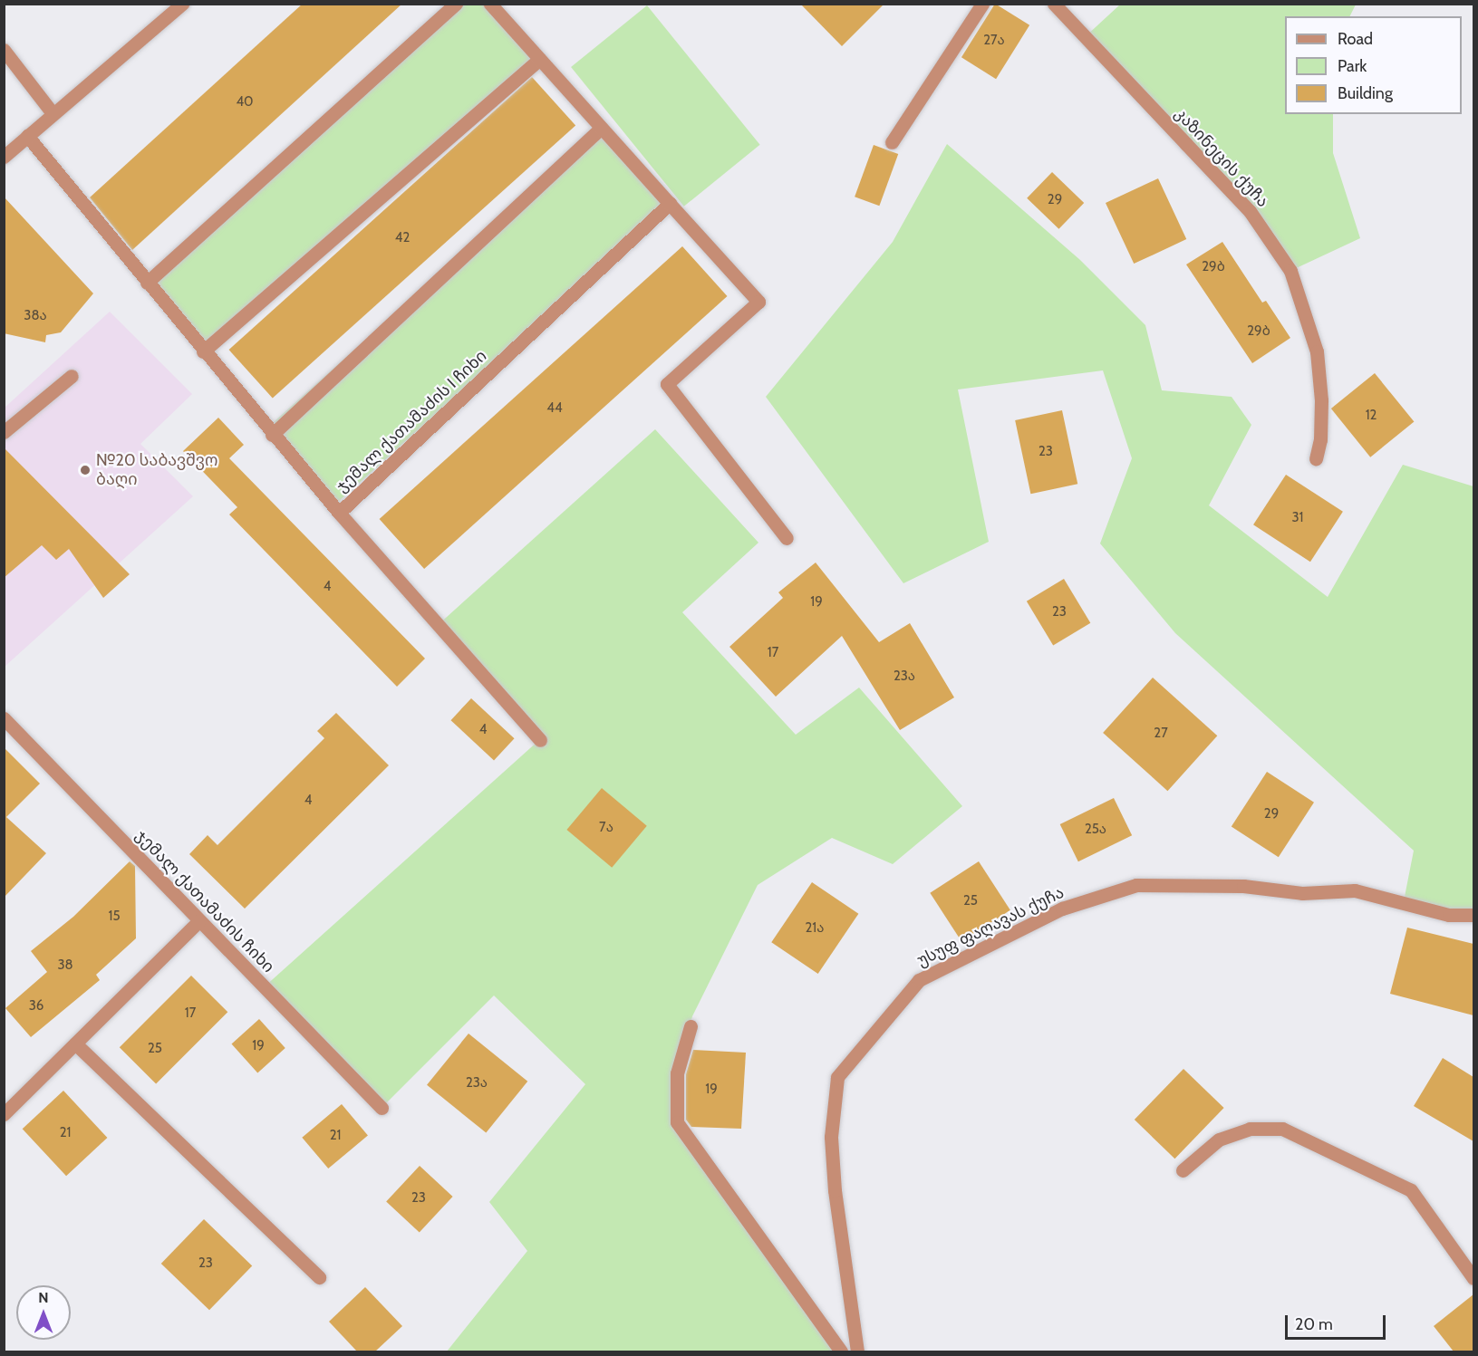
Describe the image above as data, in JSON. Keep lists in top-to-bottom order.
{
  "streets": {
    "street": [
      "კაზინეცის ქუჩა",
      "ჯემალ ქათამაძის I ჩიხი",
      "ჯემალ ქათამაძის ჩიხი",
      "უსუფ ფაღავას ქუჩა"
    ]
  },
  "places": ["№20 საბავშვო ბაღი"],
  "house_numbers": [
    "27ა",
    "40",
    "29",
    "42",
    "29ბ",
    "38ა",
    "29ბ",
    "44",
    "12",
    "23",
    "31",
    "4",
    "19",
    "23",
    "17",
    "23ა",
    "4",
    "27",
    "4",
    "29",
    "7ა",
    "25ა",
    "25",
    "15",
    "21ა",
    "38",
    "36",
    "17",
    "19",
    "25",
    "23ა",
    "19",
    "21",
    "21",
    "23",
    "23"
  ],
  "legend": ["Road", "Park", "Building"],
  "scale_bar": "20 m",
  "north": "top"
}
